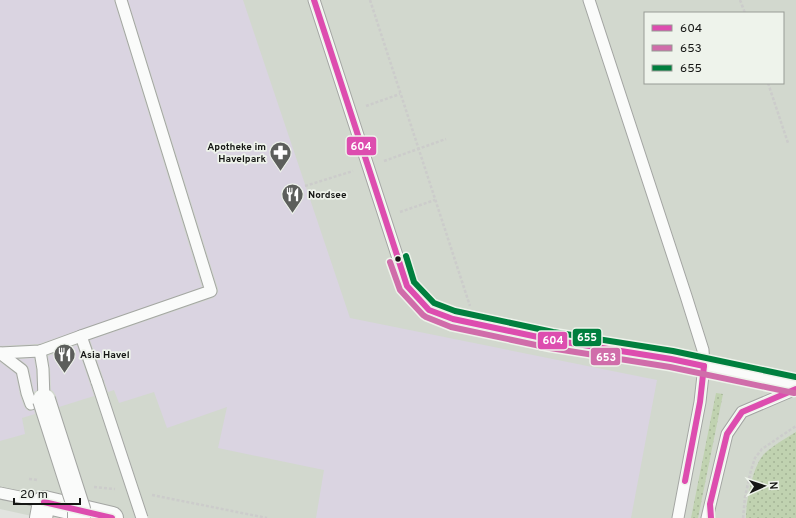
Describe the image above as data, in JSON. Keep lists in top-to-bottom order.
{
  "places": {
    "pharmacy": ["Apotheke im Havelpark"],
    "restaurant": ["Nordsee", "Asia Havel"]
  },
  "lines": ["transit line 604", "transit line 655", "transit line 653"],
  "legend": ["604", "653", "655"],
  "scale_bar": "20 m",
  "north": "right"
}
